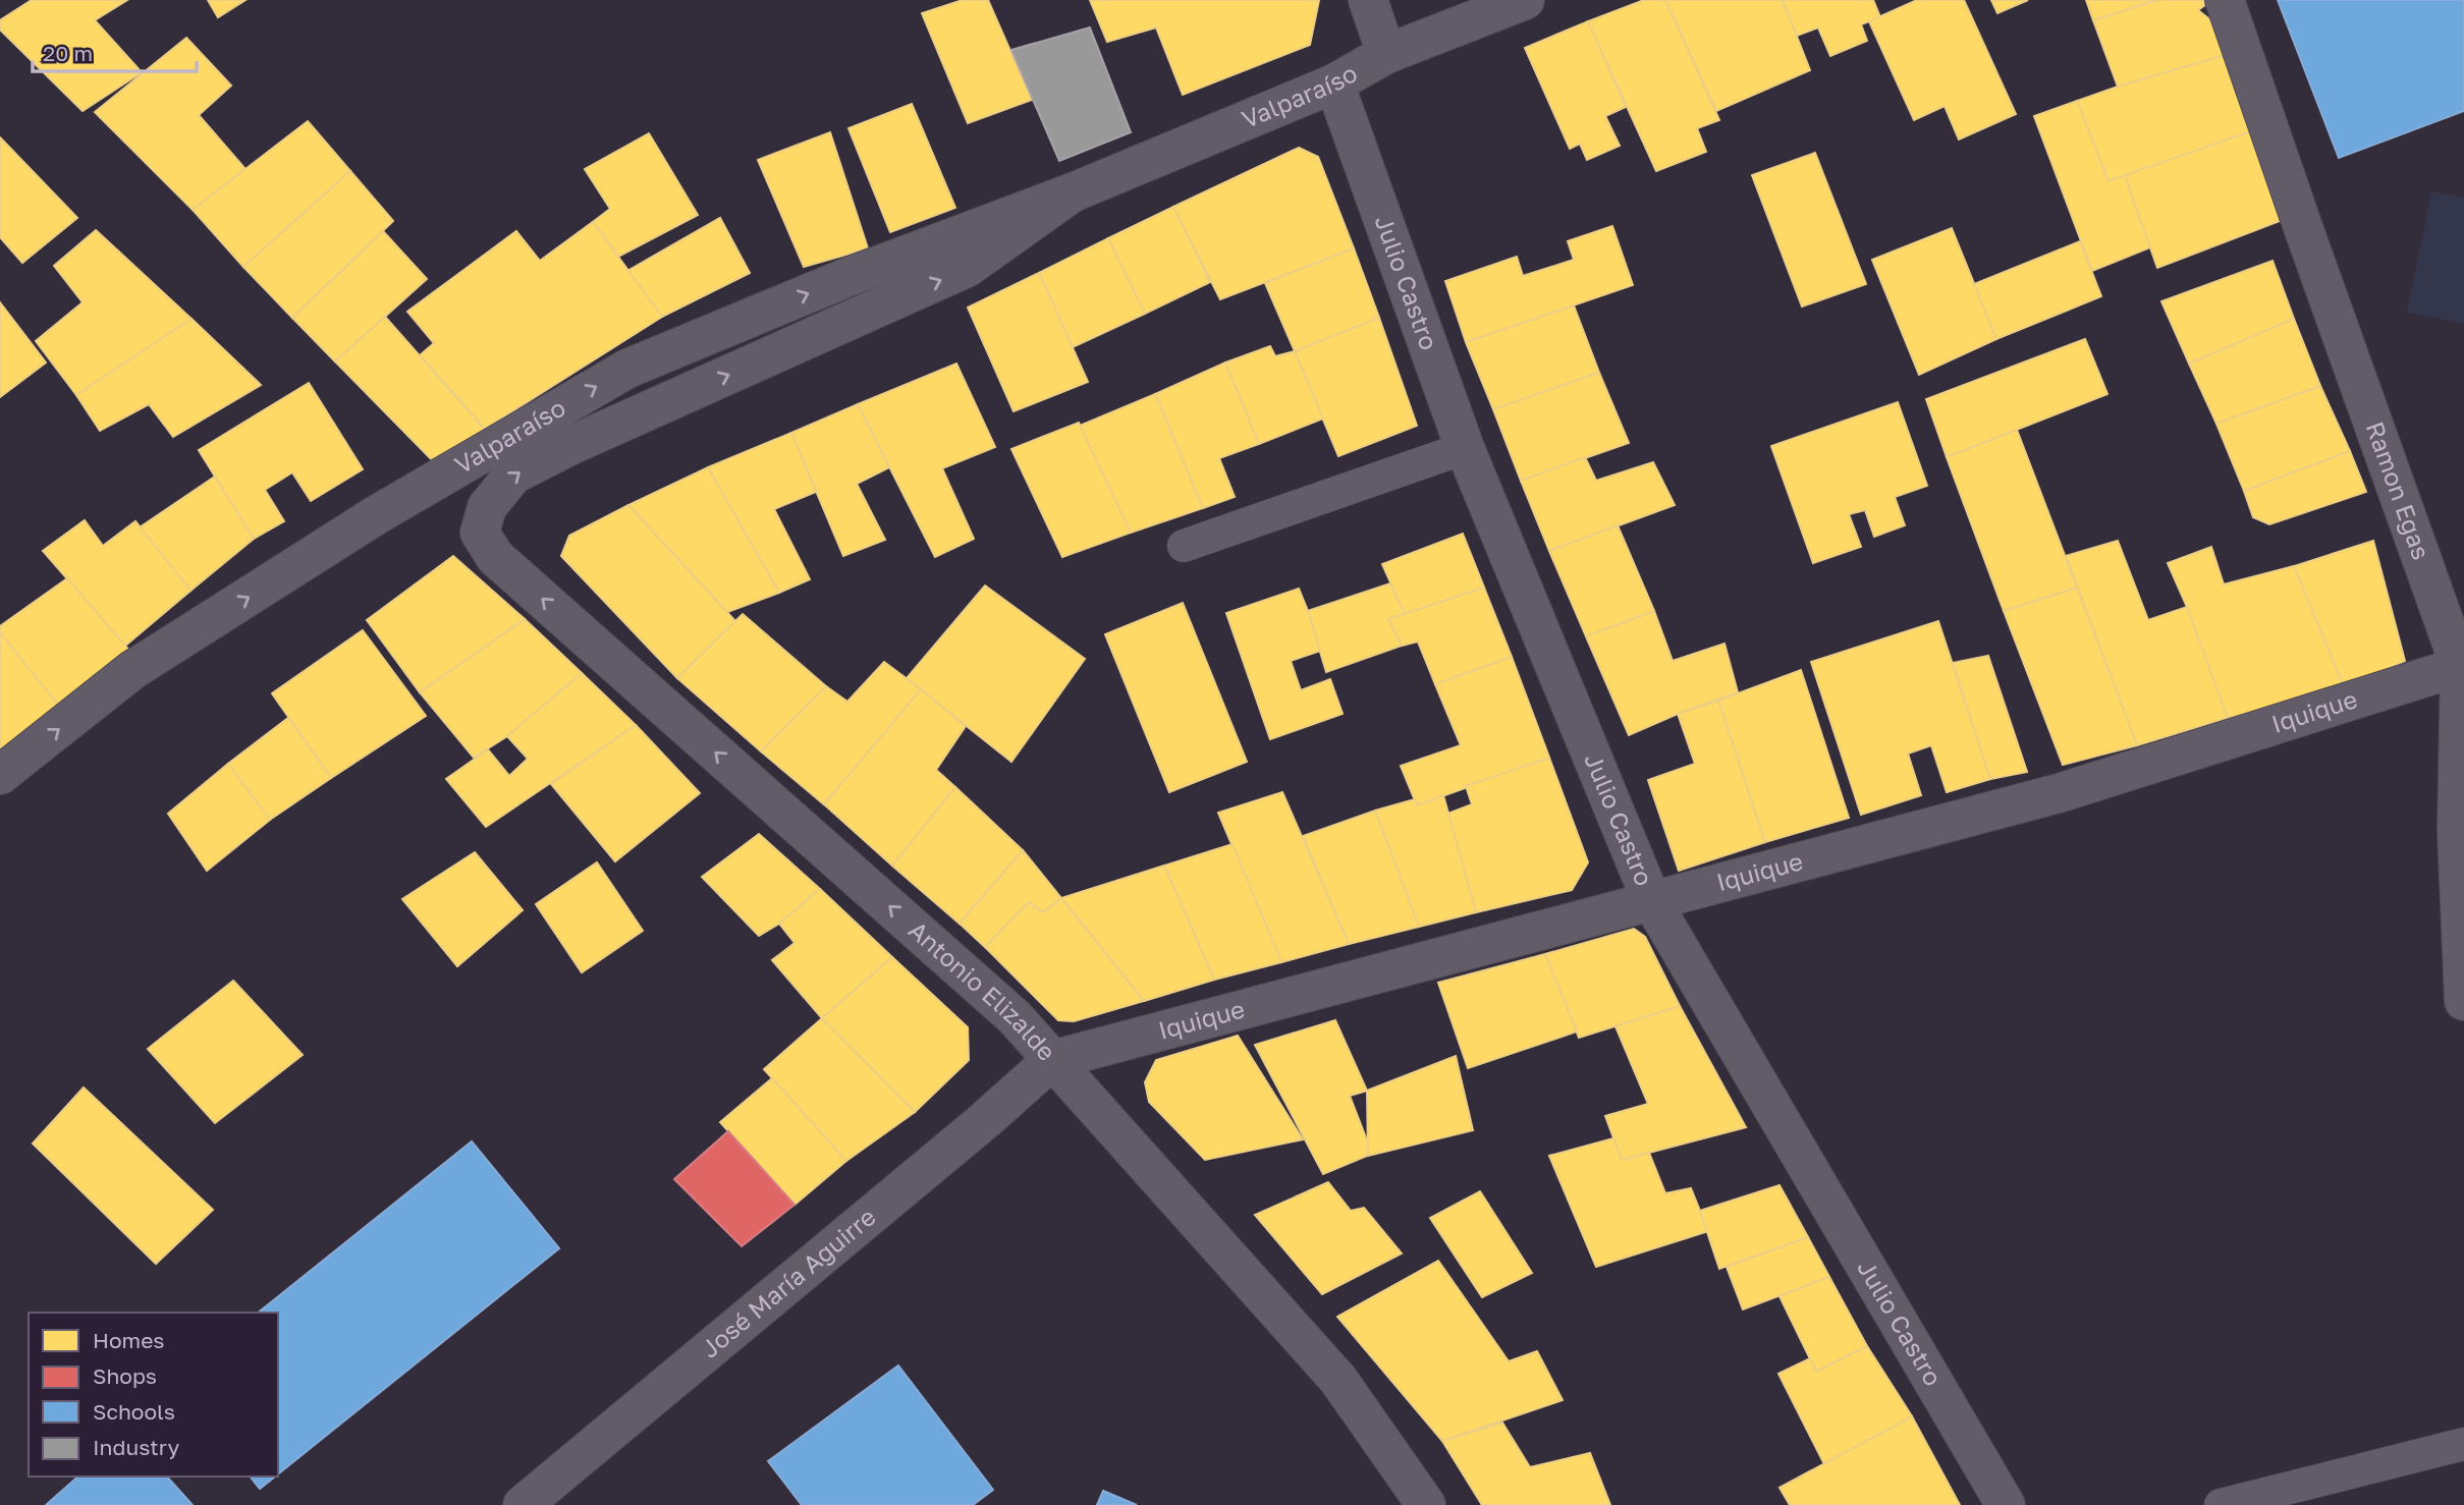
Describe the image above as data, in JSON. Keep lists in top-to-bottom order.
{
  "streets": {
    "street": [
      "Valparaíso",
      "Julio Castro",
      "Ramon Egas",
      "Iquique",
      "Antonio Elizalde",
      "José María Aguirre"
    ]
  },
  "crossings": [
    ["Valparaíso", "Julio Castro"],
    ["Valparaíso", "Antonio Elizalde"],
    ["Julio Castro", "Iquique"],
    ["Ramon Egas", "Iquique"],
    ["Iquique", "Antonio Elizalde"],
    ["Iquique", "José María Aguirre"],
    ["Antonio Elizalde", "José María Aguirre"]
  ],
  "one_way": ["Valparaíso", "Antonio Elizalde"],
  "legend": [
    "Homes",
    "Shops",
    "Schools",
    "Industry"
  ],
  "scale_bar": "20 m"
}
